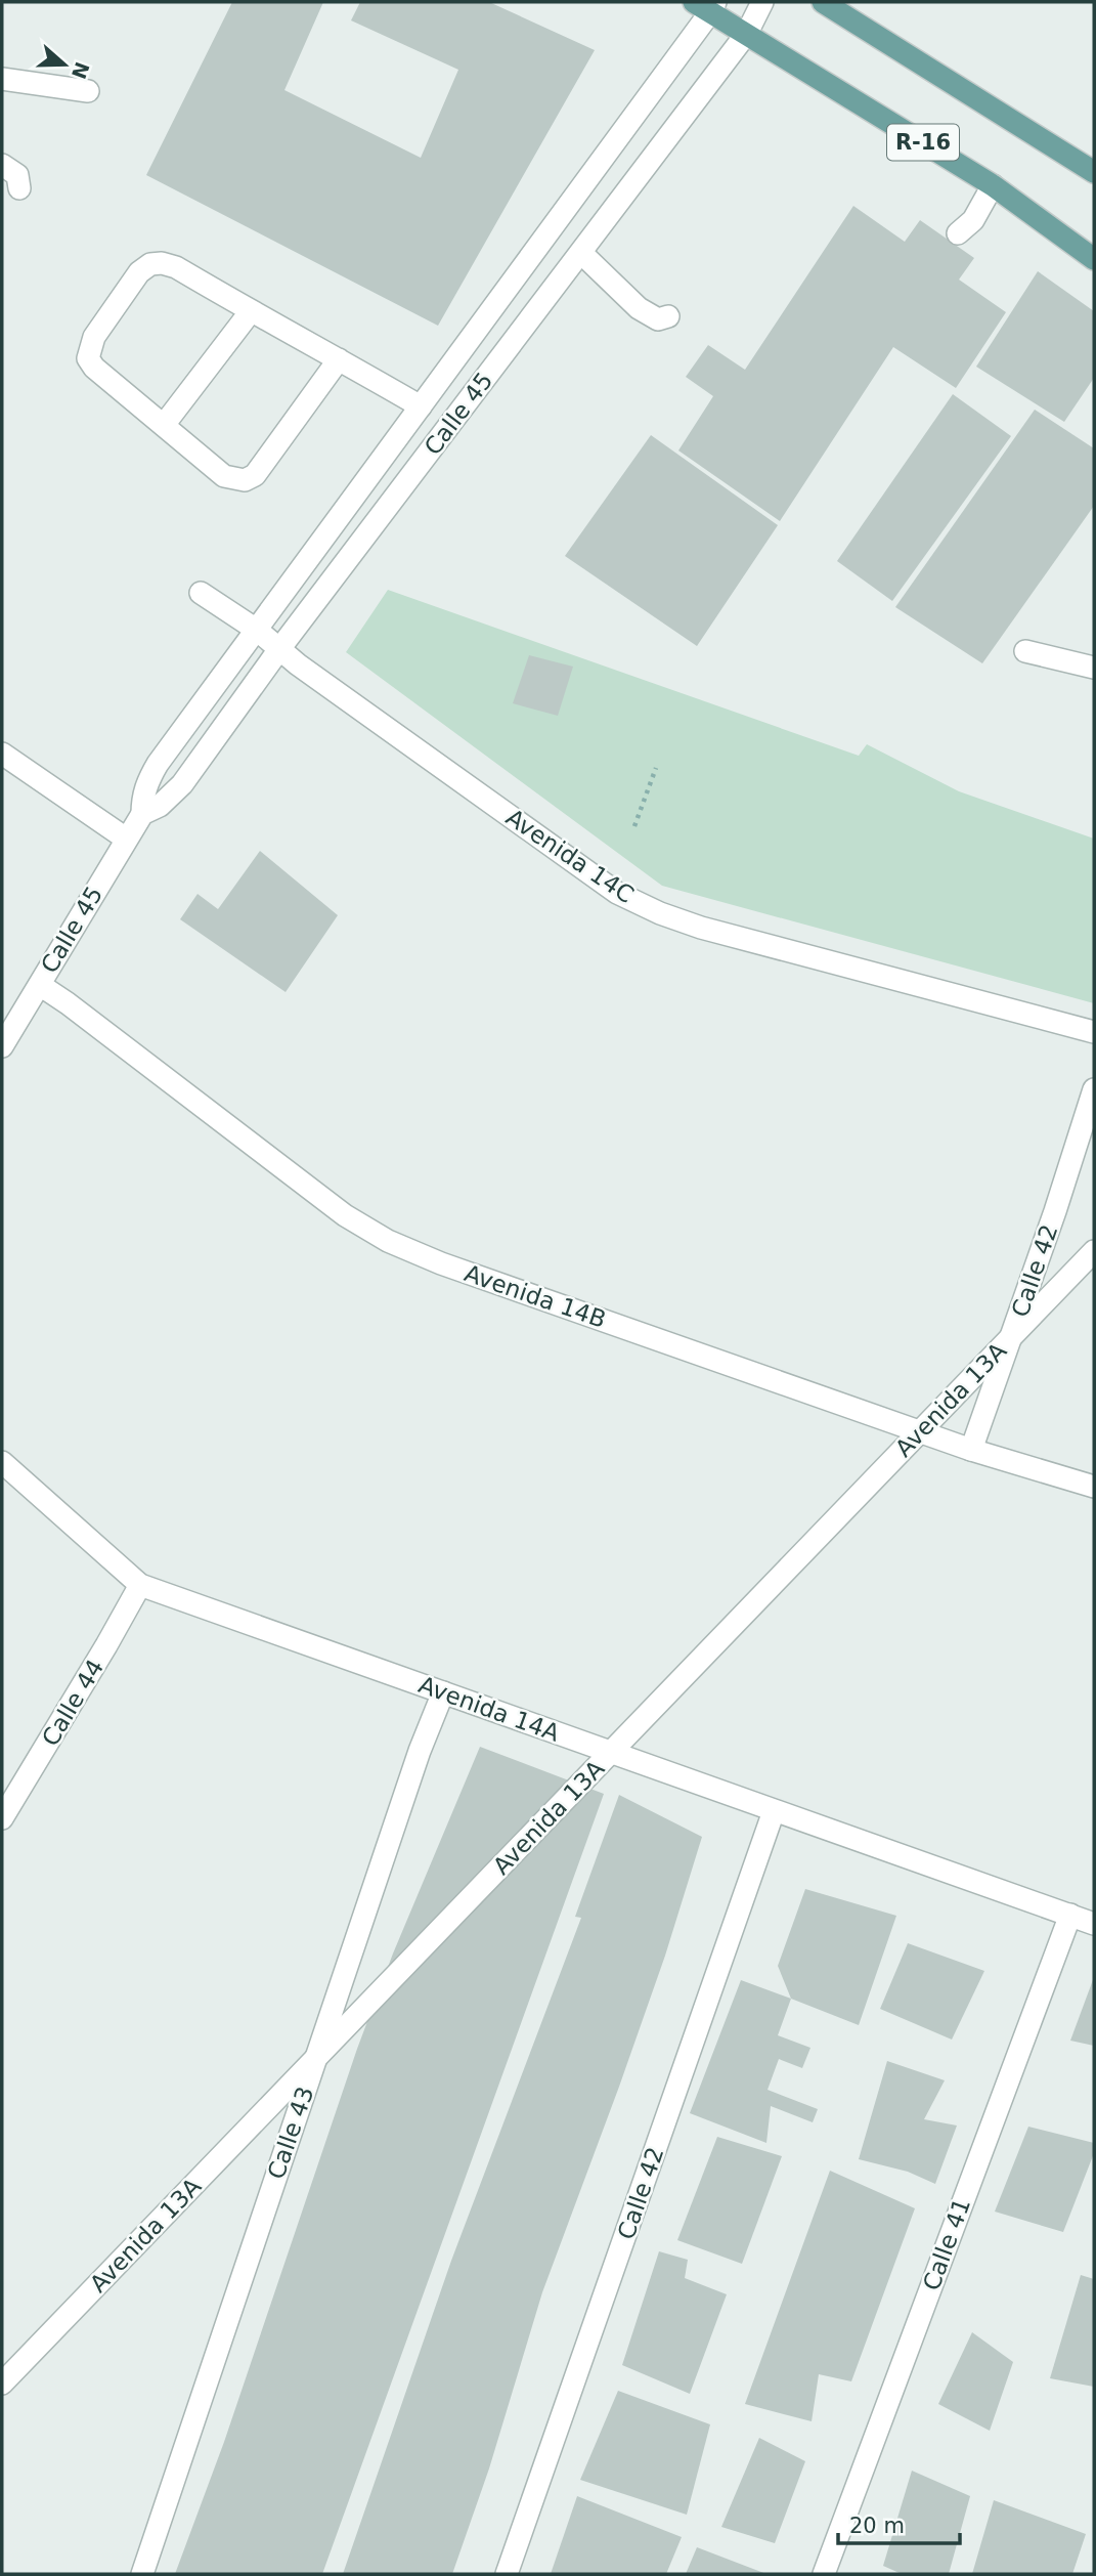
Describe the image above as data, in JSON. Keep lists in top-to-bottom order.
{
  "streets": {
    "main road": ["R-16"],
    "street": [
      "Calle 45",
      "Avenida 14C",
      "Calle 42",
      "Avenida 14B",
      "Avenida 13A",
      "Calle 44",
      "Avenida 14A",
      "Calle 43",
      "Calle 41"
    ]
  },
  "crossings": [
    ["R-16", "Calle 45"],
    ["Calle 45", "Avenida 14C"],
    ["Calle 45", "Avenida 14B"],
    ["Calle 42", "Avenida 14B"],
    ["Calle 42", "Avenida 14A"],
    ["Calle 44", "Avenida 14A"],
    ["Avenida 14A", "Calle 43"],
    ["Avenida 14A", "Calle 41"]
  ],
  "scale_bar": "20 m",
  "north": "right"
}
